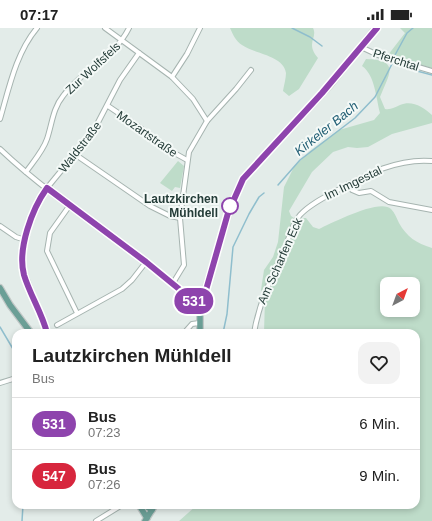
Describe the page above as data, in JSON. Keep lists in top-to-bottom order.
{
  "streets": {
    "street": [
      "Pferchtal",
      "Zur Wolfsfels",
      "Mozartstraße",
      "Waldstraße",
      "Im Imgestal",
      "Am Scharfen Eck"
    ]
  },
  "crossings": [
    ["Mozartstraße", "Waldstraße"],
    ["Im Imgestal", "Am Scharfen Eck"]
  ],
  "water": ["Kirkeler Bach"],
  "places": ["Lautzkirchen Mühldell"],
  "lines": ["bus line 531"],
  "north": "top right",
  "page": {
    "status": "07:17",
    "on_map": "531",
    "heading": ["Lautzkirchen Mühldell", "Bus"],
    "list": [
      {
        "mark": "531",
        "name": "Bus",
        "note": "07:23",
        "value": "6 Min."
      },
      {
        "mark": "547",
        "name": "Bus",
        "note": "07:26",
        "value": "9 Min."
      }
    ]
  }
}
